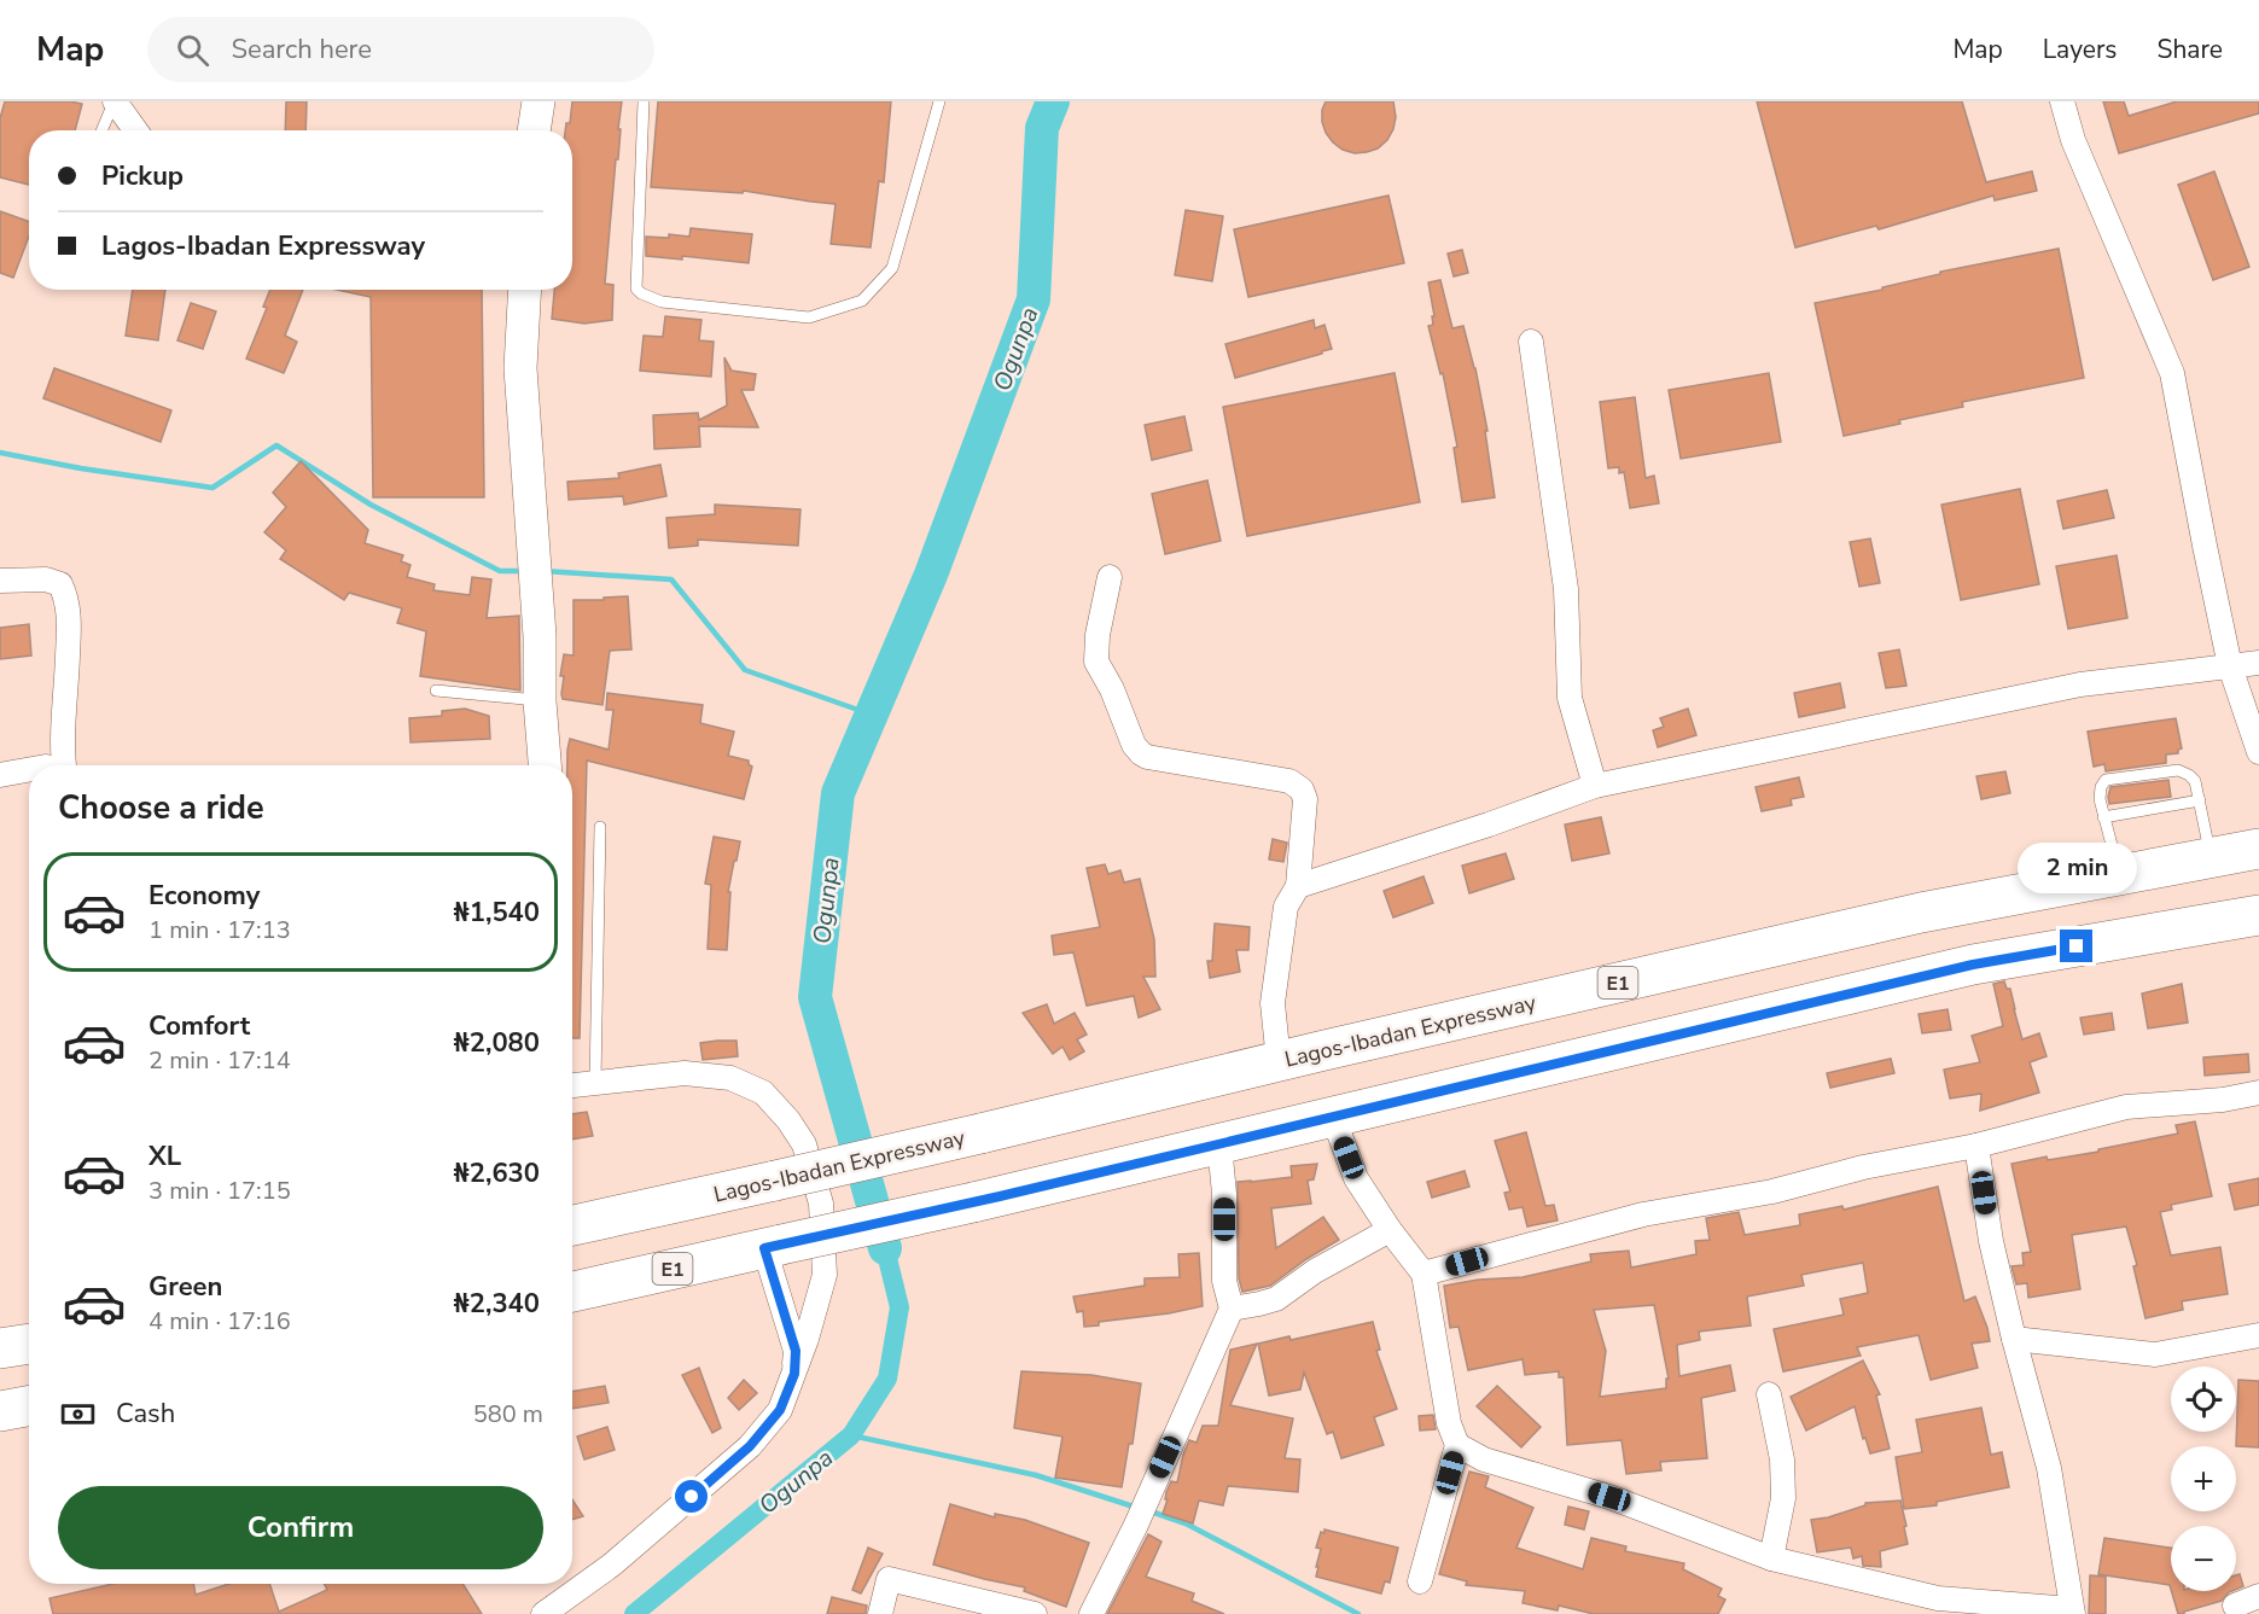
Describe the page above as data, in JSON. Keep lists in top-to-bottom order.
{
  "streets": {
    "highway": ["E1", "Lagos-Ibadan Expressway"]
  },
  "water": ["Ogunpa"],
  "page": {
    "header": "Map",
    "search": "Search here",
    "nav": ["Map", "Layers", "Share"],
    "banner": ["Pickup", "Lagos-Ibadan Expressway"],
    "heading": "Choose a ride",
    "bubble": "2 min",
    "list": [
      {
        "name": "Economy",
        "note": "1 min · 17:13",
        "value": "₦1,540"
      },
      {
        "name": "Comfort",
        "note": "2 min · 17:14",
        "value": "₦2,080"
      },
      {
        "name": "XL",
        "note": "3 min · 17:15",
        "value": "₦2,630"
      },
      {
        "name": "Green",
        "note": "4 min · 17:16",
        "value": "₦2,340"
      }
    ],
    "map_buttons": ["+", "−"],
    "pay": ["Cash", "580 m"],
    "buttons": "Confirm"
  }
}
